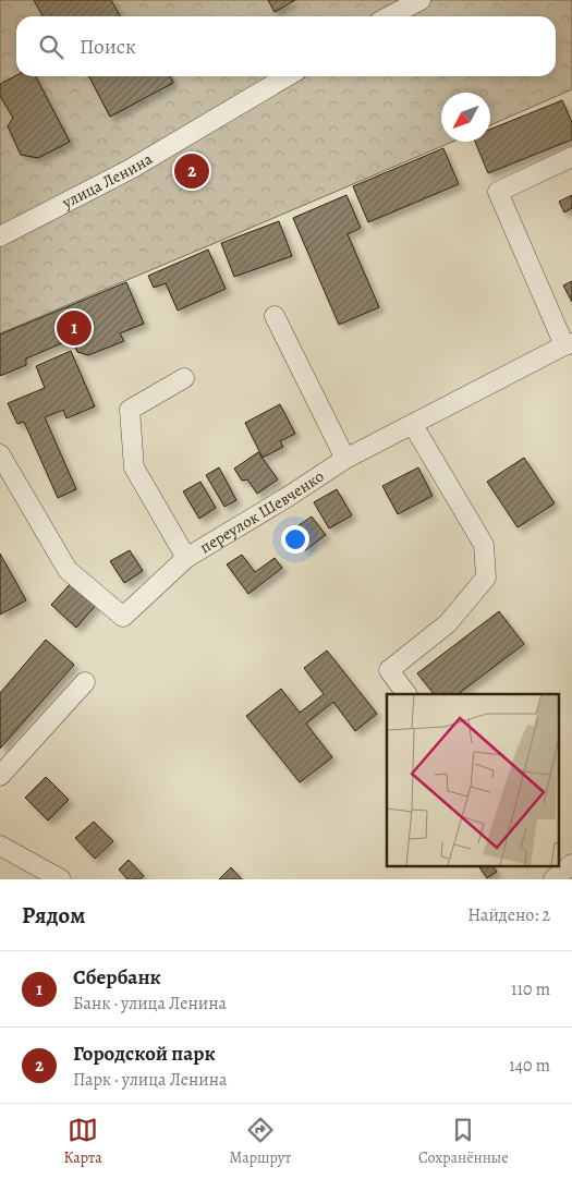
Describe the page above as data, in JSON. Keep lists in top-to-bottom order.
{
  "streets": {
    "street": ["улица Ленина", "переулок Шевченко"]
  },
  "north": "bottom left",
  "page": {
    "search": "Поиск",
    "pins": ["2", "1"],
    "heading": ["Рядом", "Найдено: 2"],
    "list": [
      {
        "mark": "1",
        "name": "Сбербанк",
        "note": "Банк · улица Ленина",
        "value": "110 m"
      },
      {
        "mark": "2",
        "name": "Городской парк",
        "note": "Парк · улица Ленина",
        "value": "140 m"
      }
    ],
    "nav": ["Карта", "Маршрут", "Сохранённые"]
  }
}
